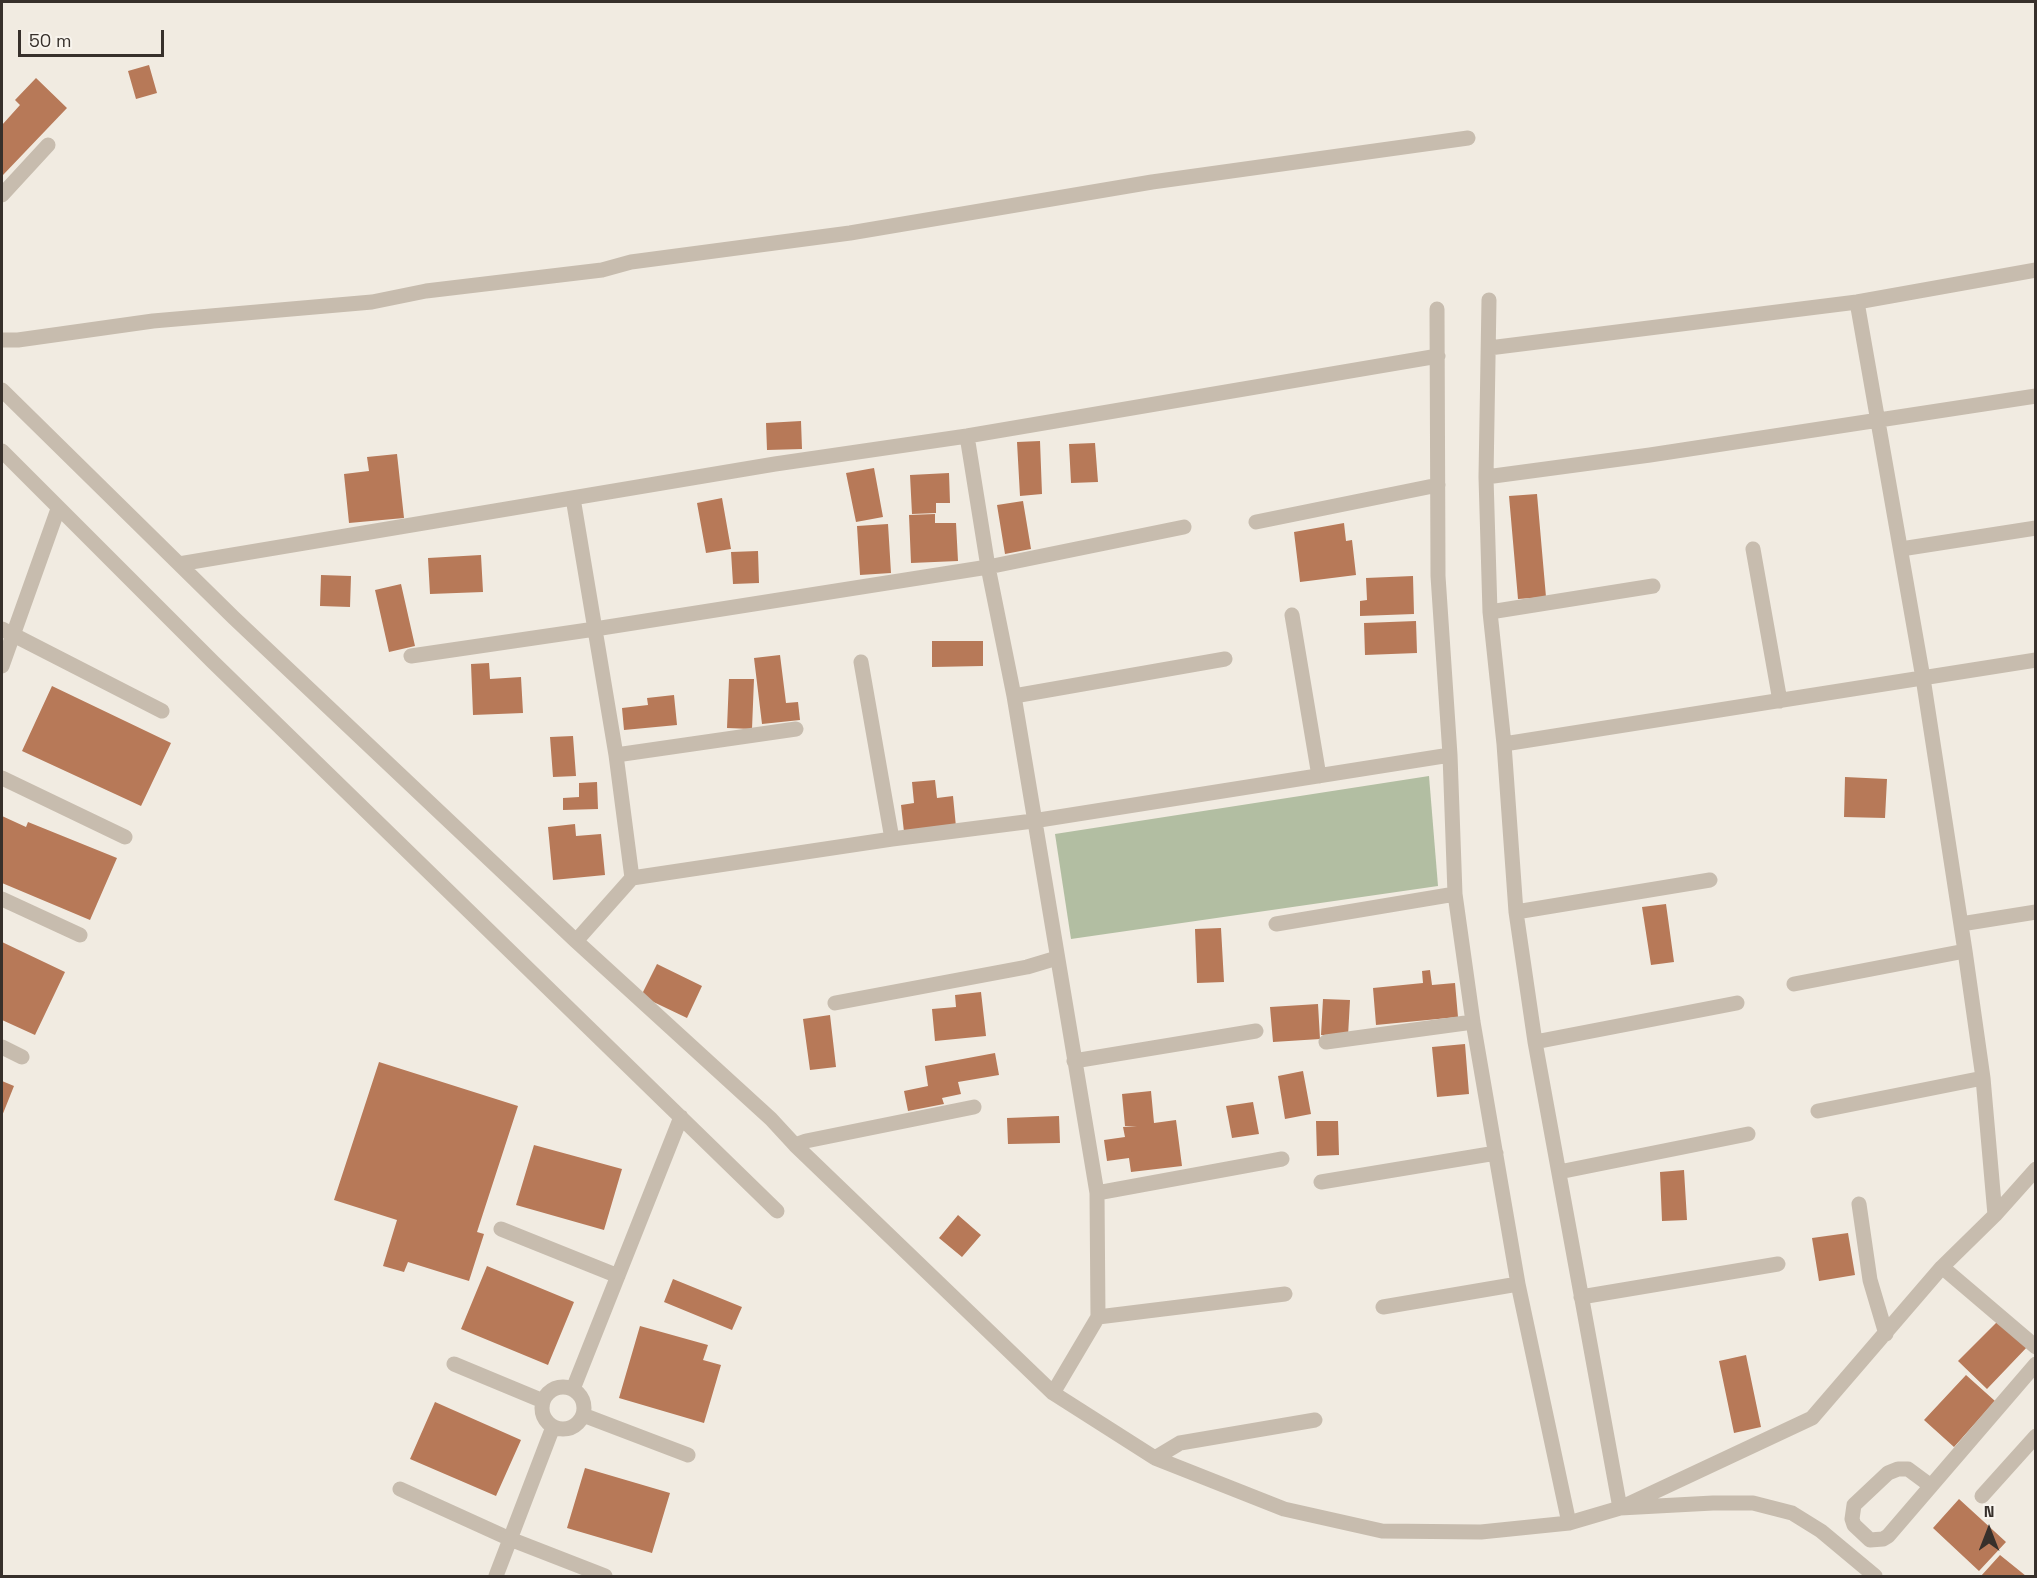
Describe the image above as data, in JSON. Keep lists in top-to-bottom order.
{
  "scale_bar": "50 m",
  "north": "top"
}
